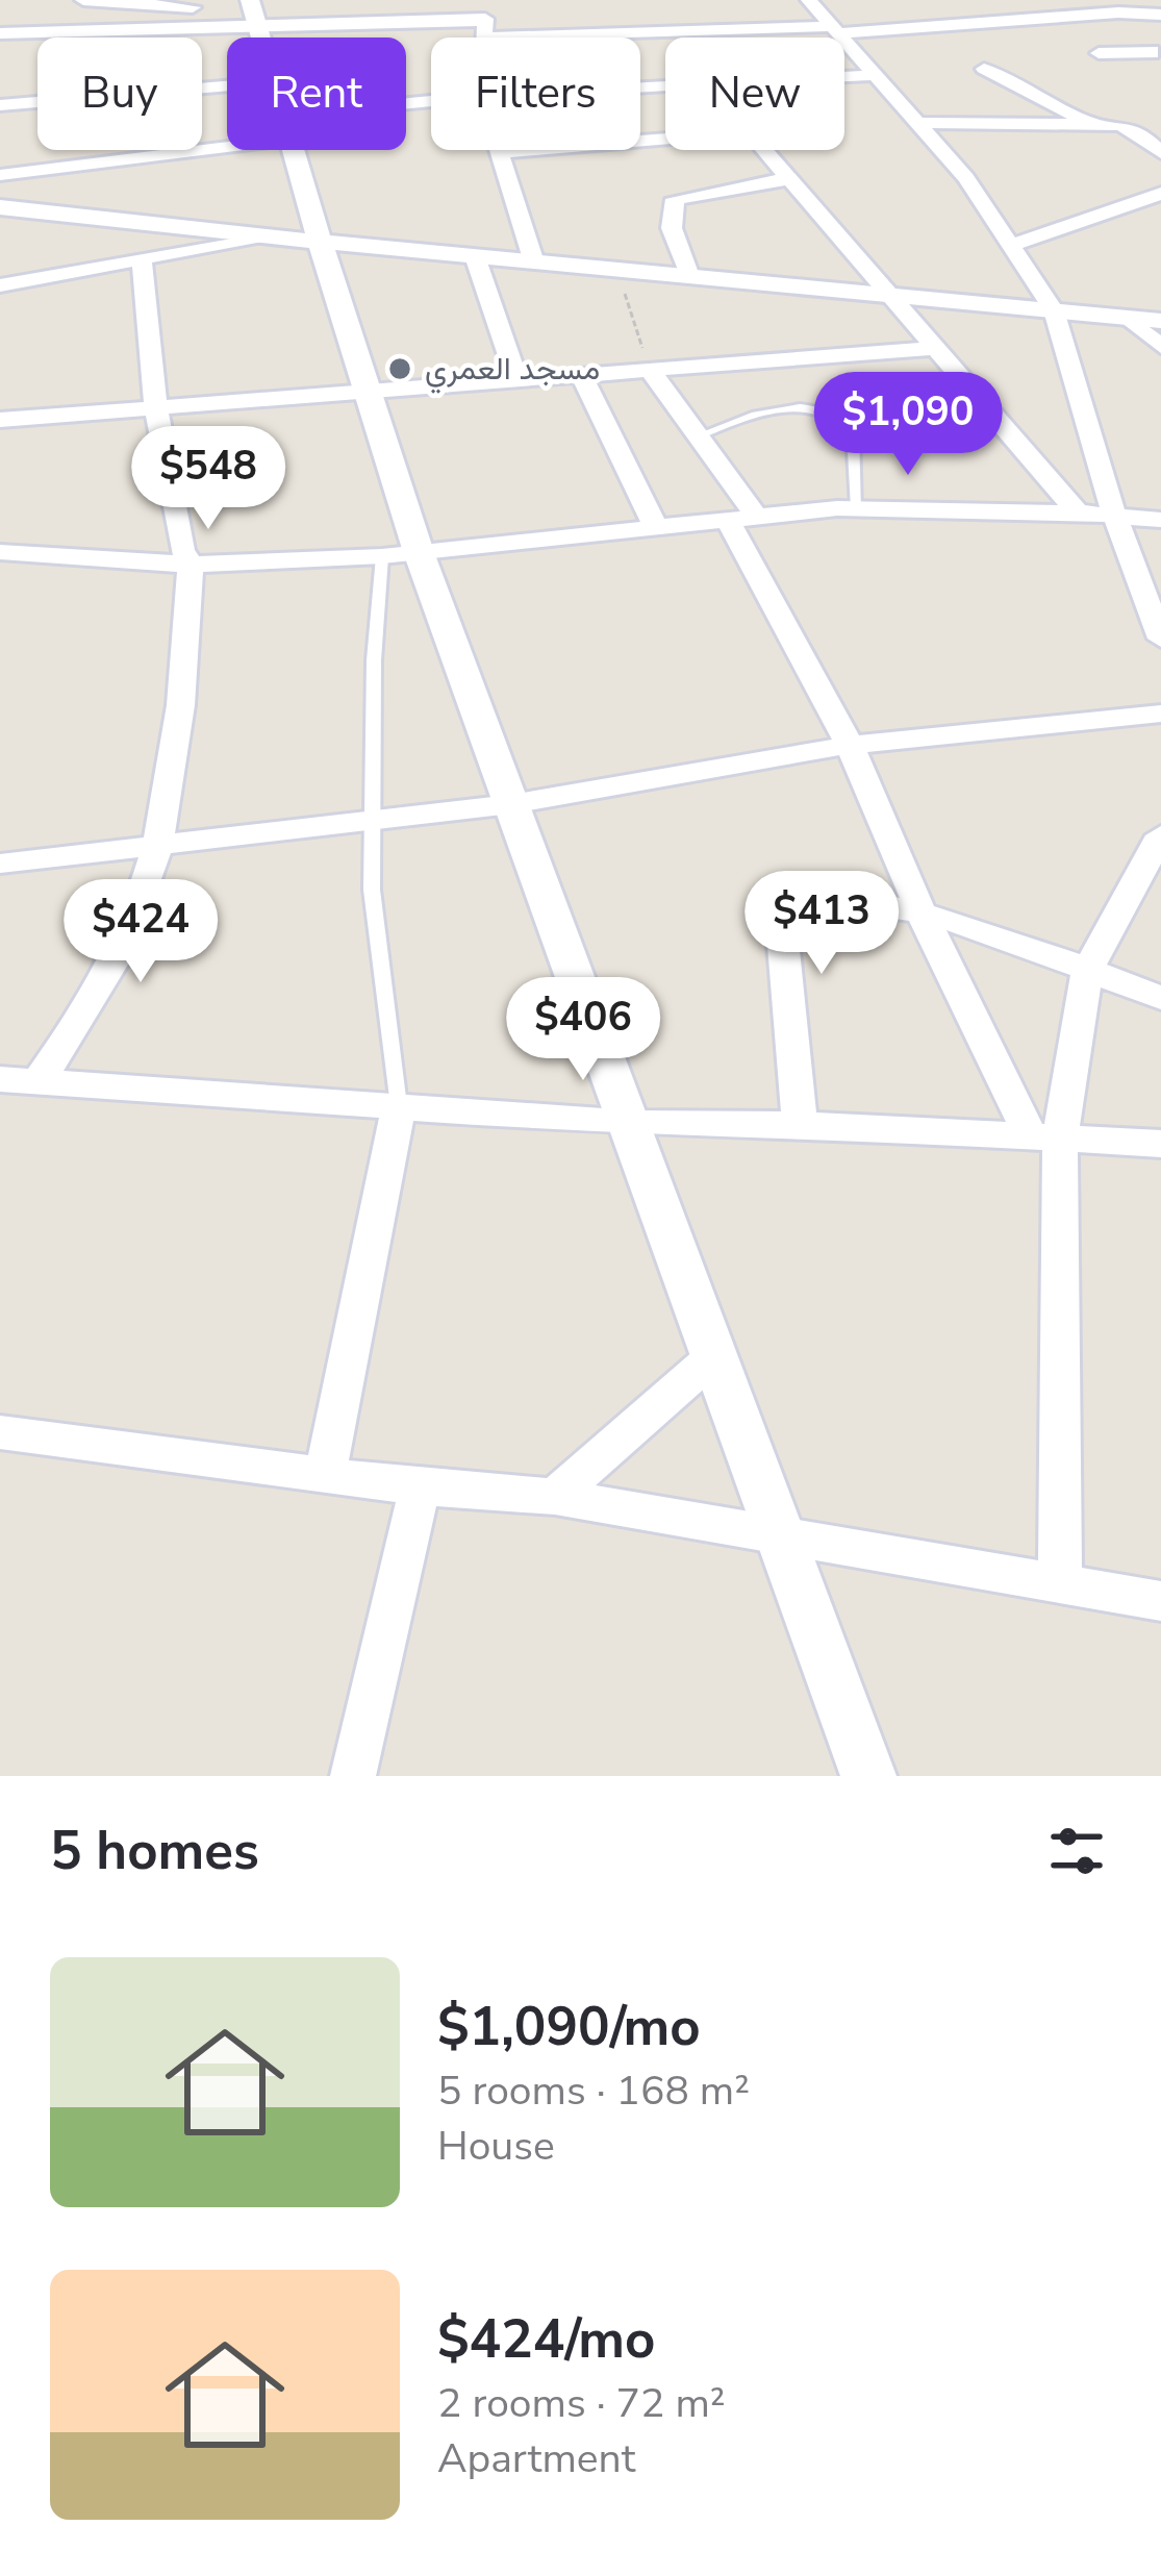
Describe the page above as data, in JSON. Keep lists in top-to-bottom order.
{
  "places": ["مسجد العمري"],
  "page": {
    "chip": [
      "Buy",
      "Rent",
      "Filters",
      "New"
    ],
    "price": [
      "$1,090",
      "$548",
      "$413",
      "$424",
      "$406"
    ],
    "heading": "5 homes",
    "list": [
      {
        "name": "$1,090/mo",
        "note": "5 rooms · 168 m² · House"
      },
      {
        "name": "$424/mo",
        "note": "2 rooms · 72 m² · Apartment"
      }
    ]
  }
}
